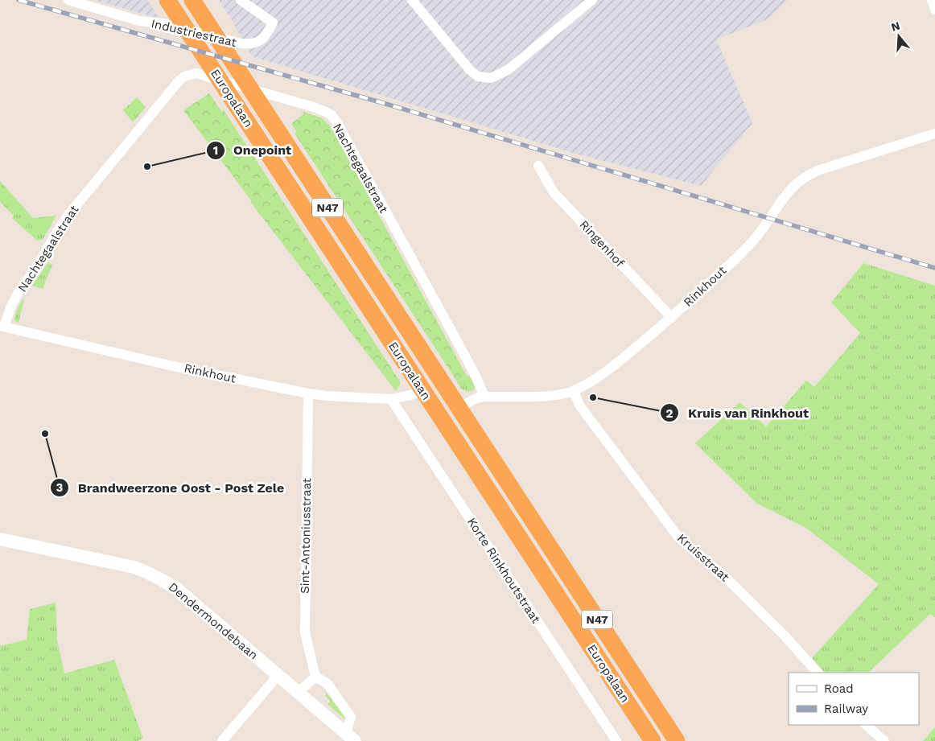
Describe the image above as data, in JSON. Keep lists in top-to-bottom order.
{
  "streets": {
    "highway": ["Europalaan", "N47"],
    "street": [
      "Industriestraat",
      "Nachtegaalstraat",
      "Ringenhof",
      "Rinkhout",
      "Sint-Antoniusstraat",
      "Kruisstraat",
      "Korte Rinkhoutstraat",
      "Dendermondebaan"
    ]
  },
  "crossings": [
    ["Europalaan", "Rinkhout"],
    ["Nachtegaalstraat", "Rinkhout"],
    ["Ringenhof", "Rinkhout"],
    ["Rinkhout", "Sint-Antoniusstraat"],
    ["Rinkhout", "Kruisstraat"],
    ["Rinkhout", "Korte Rinkhoutstraat"]
  ],
  "places": ["Onepoint", "Kruis van Rinkhout", "Brandweerzone Oost - Post Zele"],
  "legend": ["Road", "Railway"],
  "north": "top"
}
